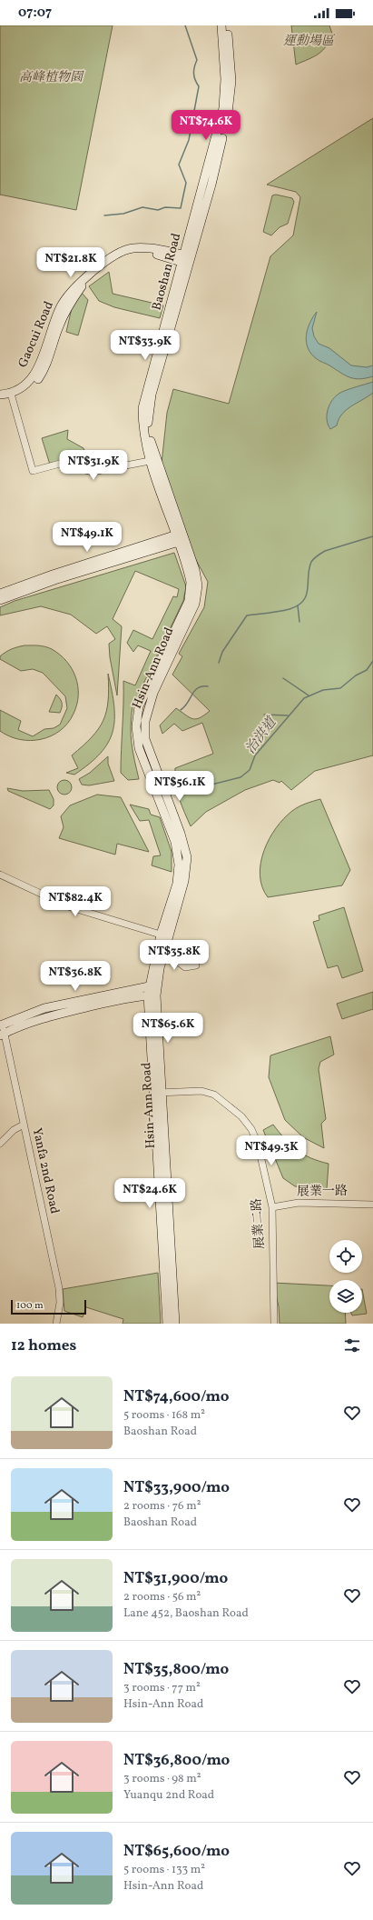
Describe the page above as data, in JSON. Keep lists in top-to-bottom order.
{
  "streets": {
    "street": [
      "Baoshan Road",
      "Gaocui Road",
      "Hsin-Ann Road",
      "Yanfa 2nd Road",
      "展業一路",
      "展業二路"
    ]
  },
  "crossings": [
    ["Baoshan Road", "Gaocui Road"],
    ["Baoshan Road", "Hsin-Ann Road"],
    ["Hsin-Ann Road", "展業二路"],
    ["展業一路", "展業二路"]
  ],
  "water": ["治洪道"],
  "parks": ["運動場區", "高峰植物園"],
  "scale_bar": "100 m",
  "page": {
    "status": "07:07",
    "price": [
      "NT$74.6K",
      "NT$21.8K",
      "NT$33.9K",
      "NT$31.9K",
      "NT$49.1K",
      "NT$56.1K",
      "NT$82.4K",
      "NT$35.8K",
      "NT$36.8K",
      "NT$65.6K",
      "NT$49.3K",
      "NT$24.6K"
    ],
    "scale": "100 m",
    "heading": "12 homes",
    "list": [
      {
        "name": "NT$74,600/mo",
        "note": "5 rooms · 168 m² · Baoshan Road"
      },
      {
        "name": "NT$33,900/mo",
        "note": "2 rooms · 76 m² · Baoshan Road"
      },
      {
        "name": "NT$31,900/mo",
        "note": "2 rooms · 56 m² · Lane 452, Baoshan Road"
      },
      {
        "name": "NT$35,800/mo",
        "note": "3 rooms · 77 m² · Hsin-Ann Road"
      },
      {
        "name": "NT$36,800/mo",
        "note": "3 rooms · 98 m² · Yuanqu 2nd Road"
      },
      {
        "name": "NT$65,600/mo",
        "note": "5 rooms · 133 m² · Hsin-Ann Road"
      }
    ]
  }
}
